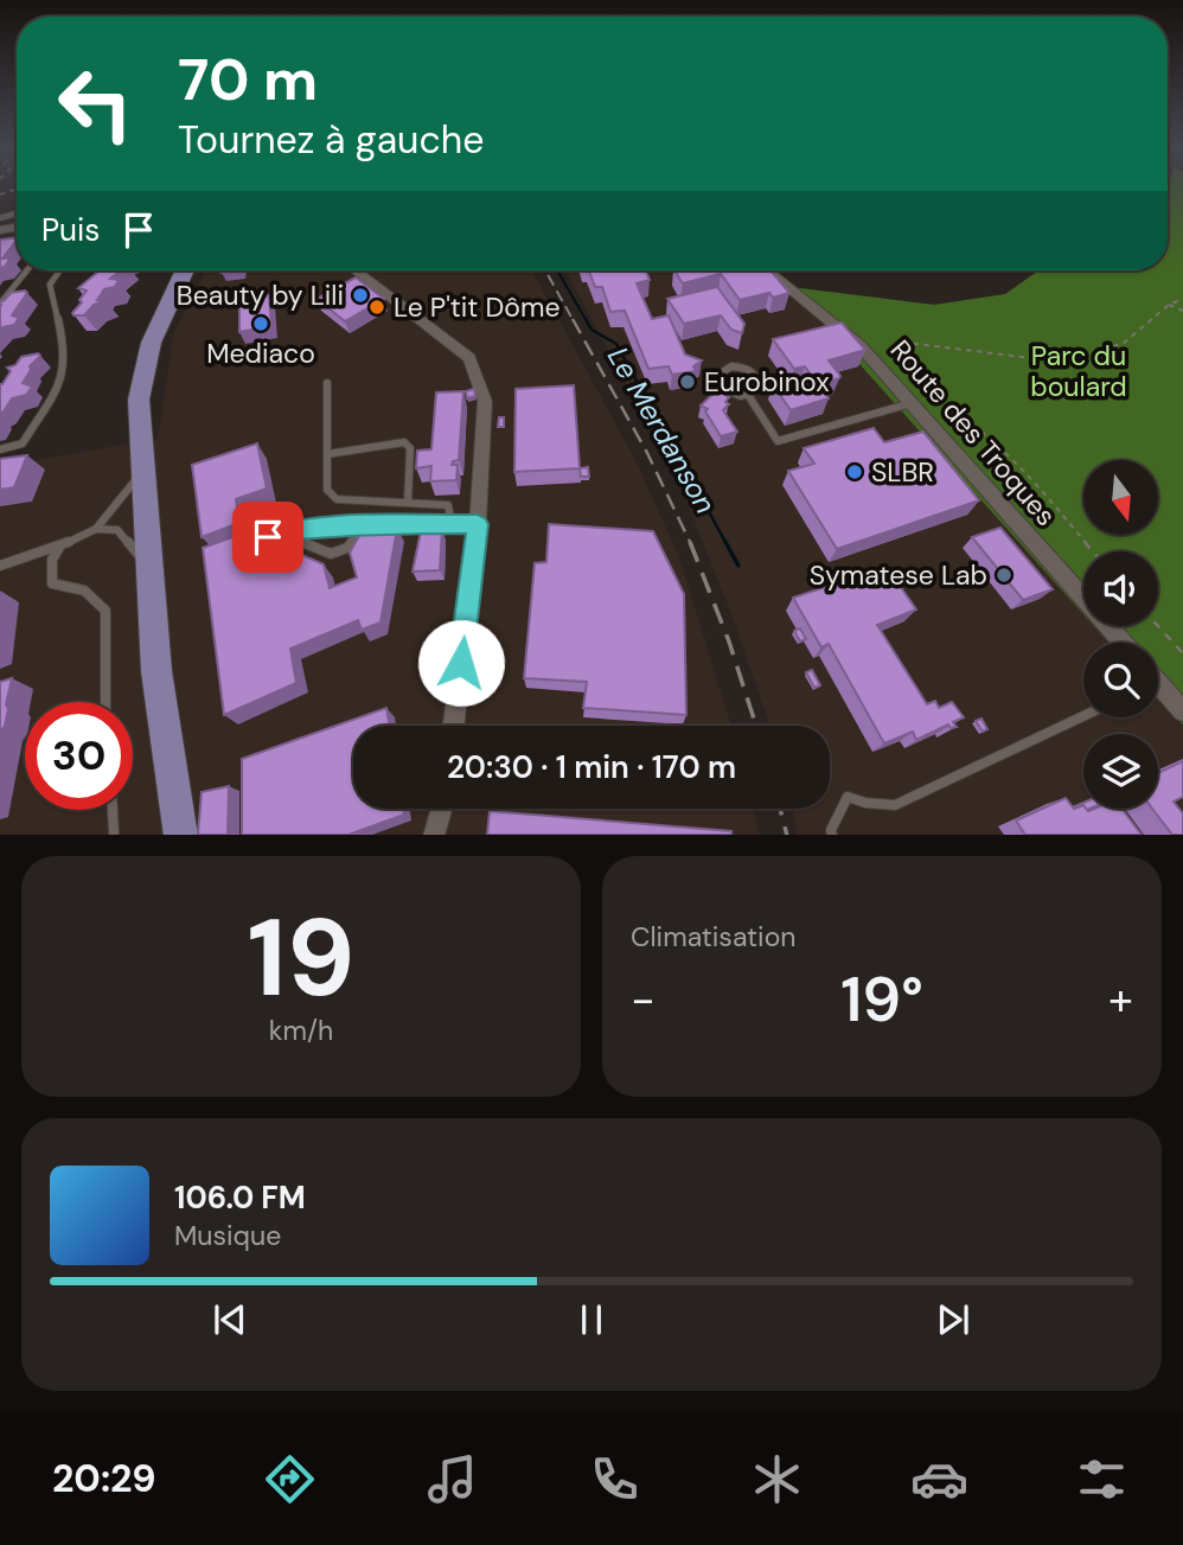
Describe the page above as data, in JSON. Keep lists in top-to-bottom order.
{
  "streets": {
    "street": ["Route des Troques"]
  },
  "water": ["Le Merdanson"],
  "parks": ["Parc du boulard"],
  "places": [
    "Beauty by Lili",
    "Le P'tit Dôme",
    "Mediaco",
    "Eurobinox",
    "SLBR",
    "Symatese Lab"
  ],
  "north": "bottom",
  "page": {
    "turn": ["70 m", "Tournez à gauche"],
    "then": "Puis",
    "limit": "30",
    "trip": "20:30 · 1 min · 170 m",
    "tile": [
      ["19", "km/h"],
      "Climatisation"
    ],
    "heat": ["−", "19°", "+"],
    "song": ["106.0 FM", "Musique"],
    "tabs": "20:29"
  }
}
